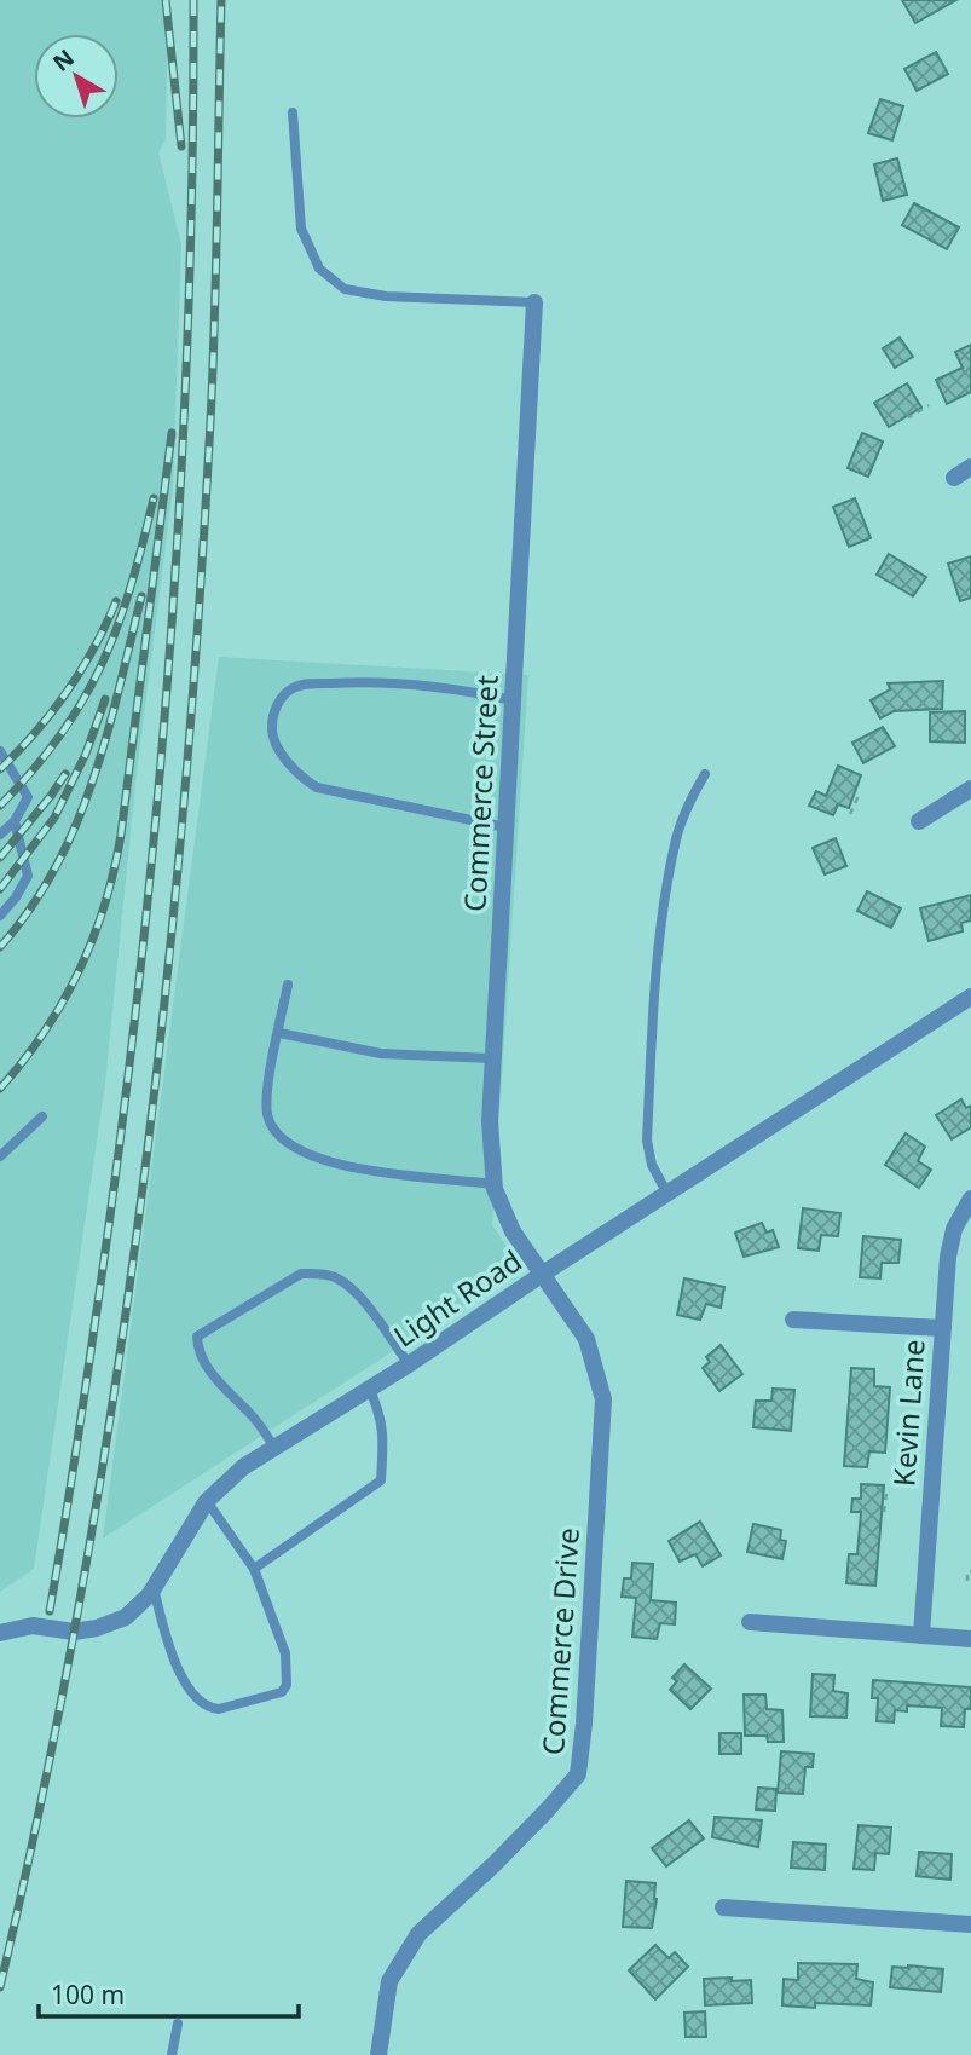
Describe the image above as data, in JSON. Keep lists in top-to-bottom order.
{
  "streets": {
    "street": [
      "Commerce Street",
      "Light Road",
      "Kevin Lane",
      "Commerce Drive"
    ]
  },
  "crossings": [
    ["Commerce Street", "Light Road"],
    ["Commerce Street", "Commerce Drive"],
    ["Light Road", "Commerce Drive"]
  ],
  "scale_bar": "100 m",
  "north": "top left"
}
